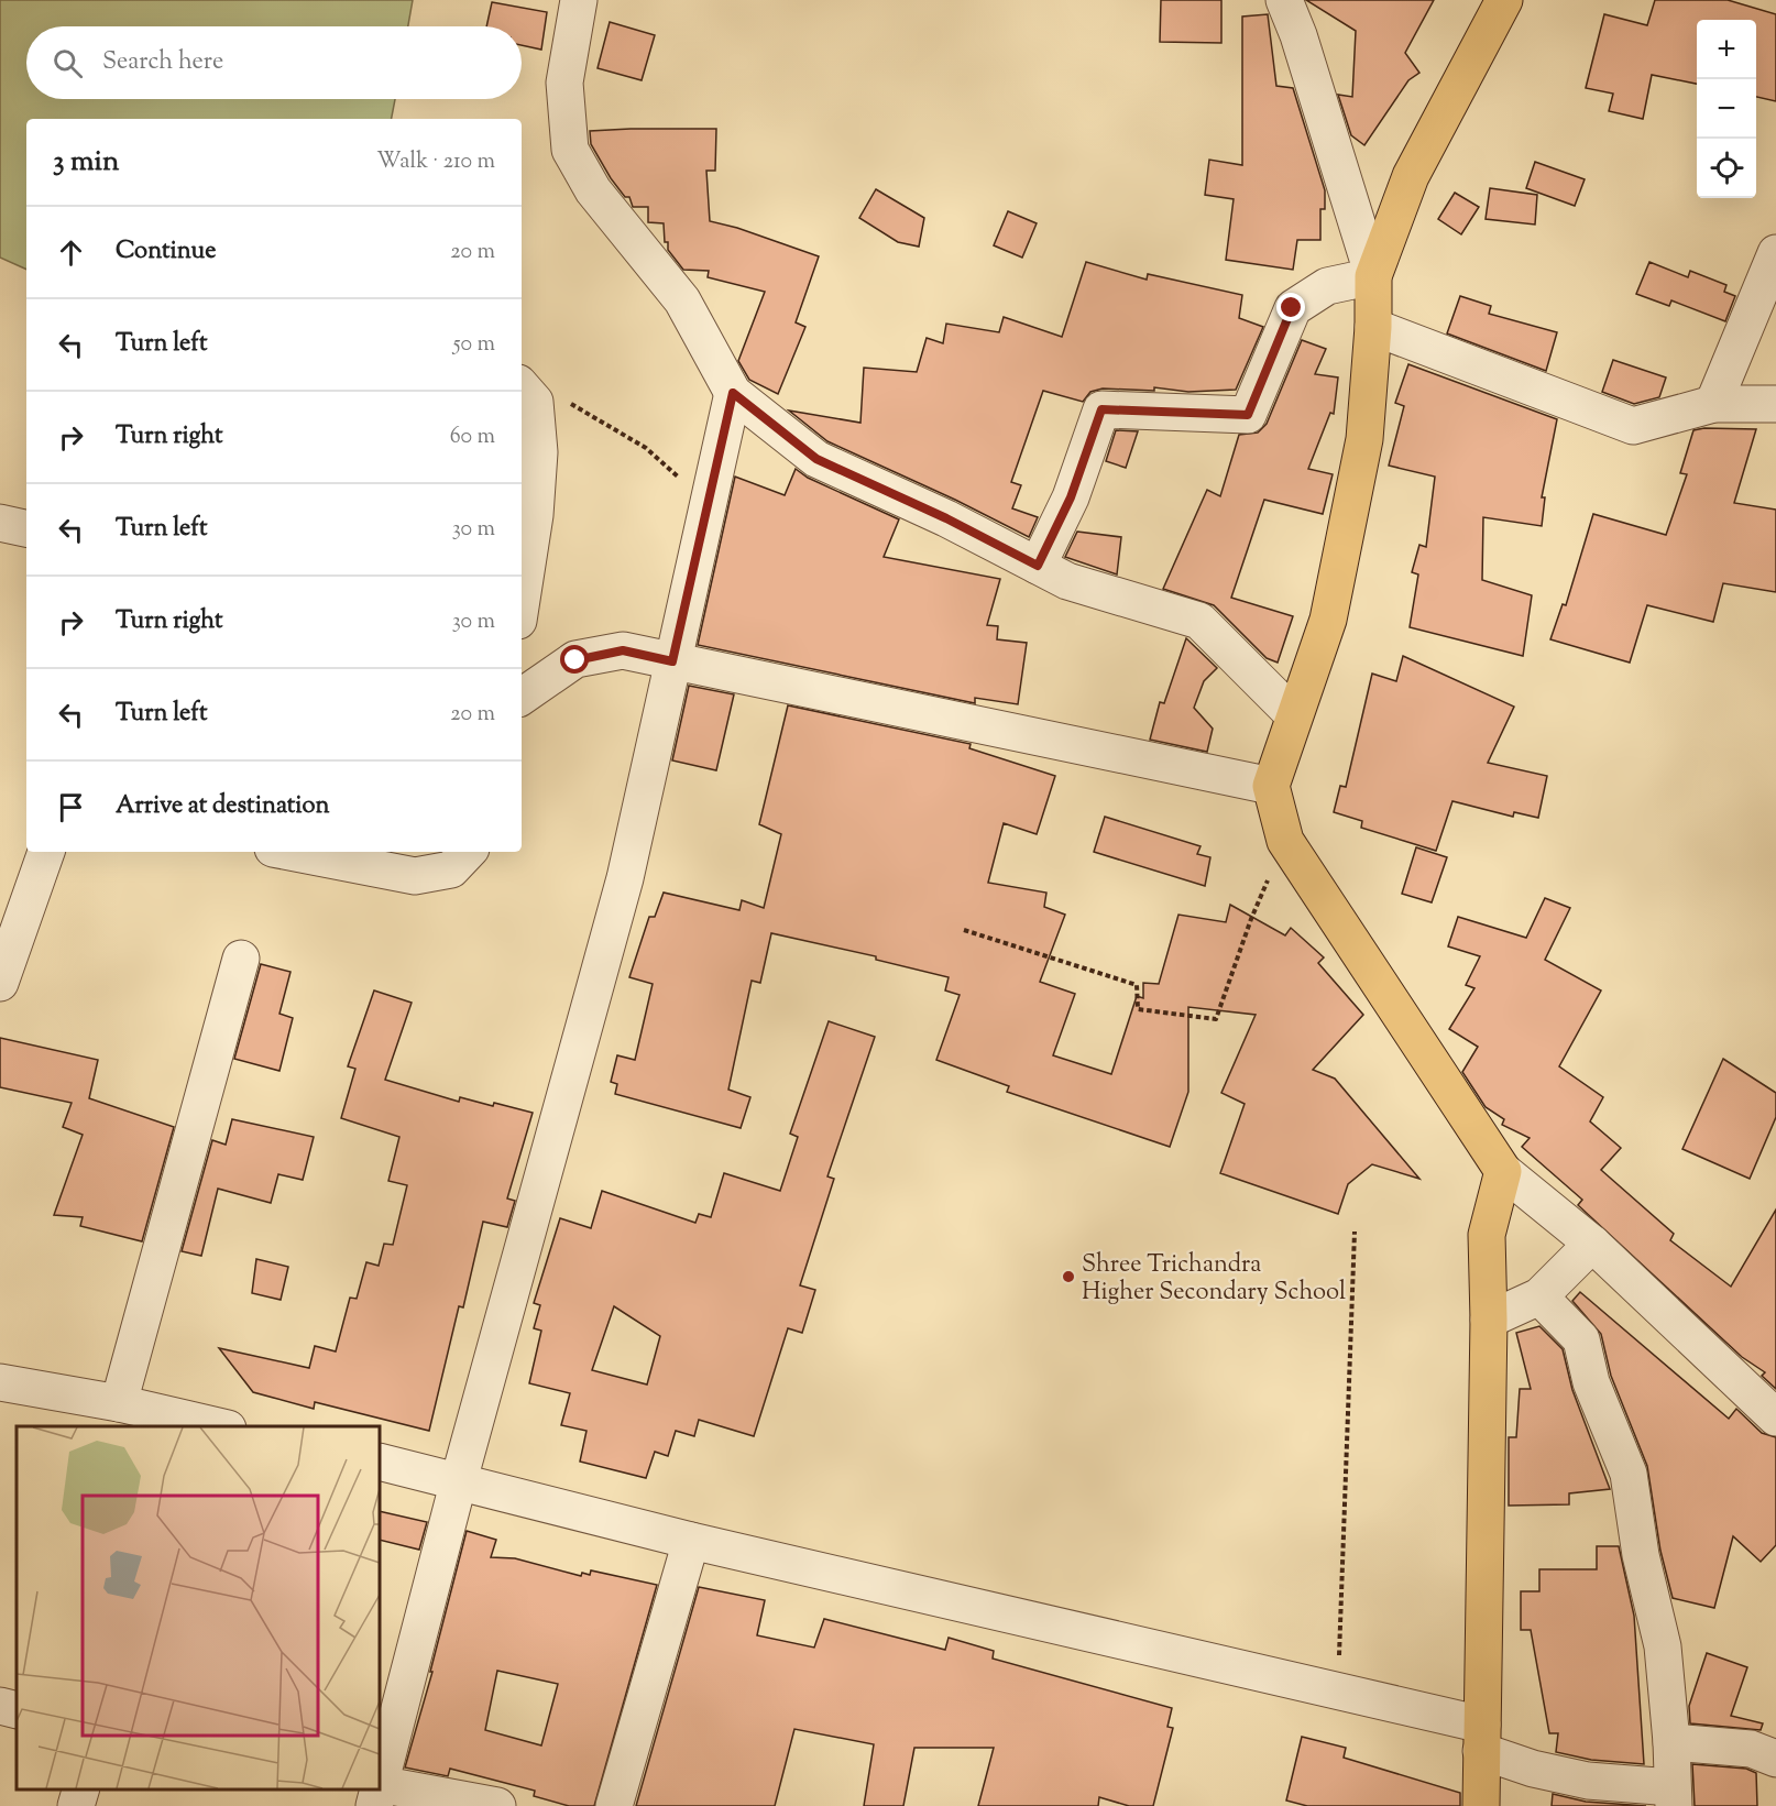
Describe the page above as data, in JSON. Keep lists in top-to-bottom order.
{
  "places": ["Shree Trichandra Higher Secondary School"],
  "page": {
    "map_buttons": ["+", "−"],
    "search": "Search here",
    "heading": ["3 min", "Walk · 210 m"],
    "list": [
      ["Continue", "20 m"],
      ["Turn left", "50 m"],
      ["Turn right", "60 m"],
      ["Turn left", "30 m"],
      ["Turn right", "30 m"],
      ["Turn left", "20 m"],
      "Arrive at destination"
    ]
  }
}
